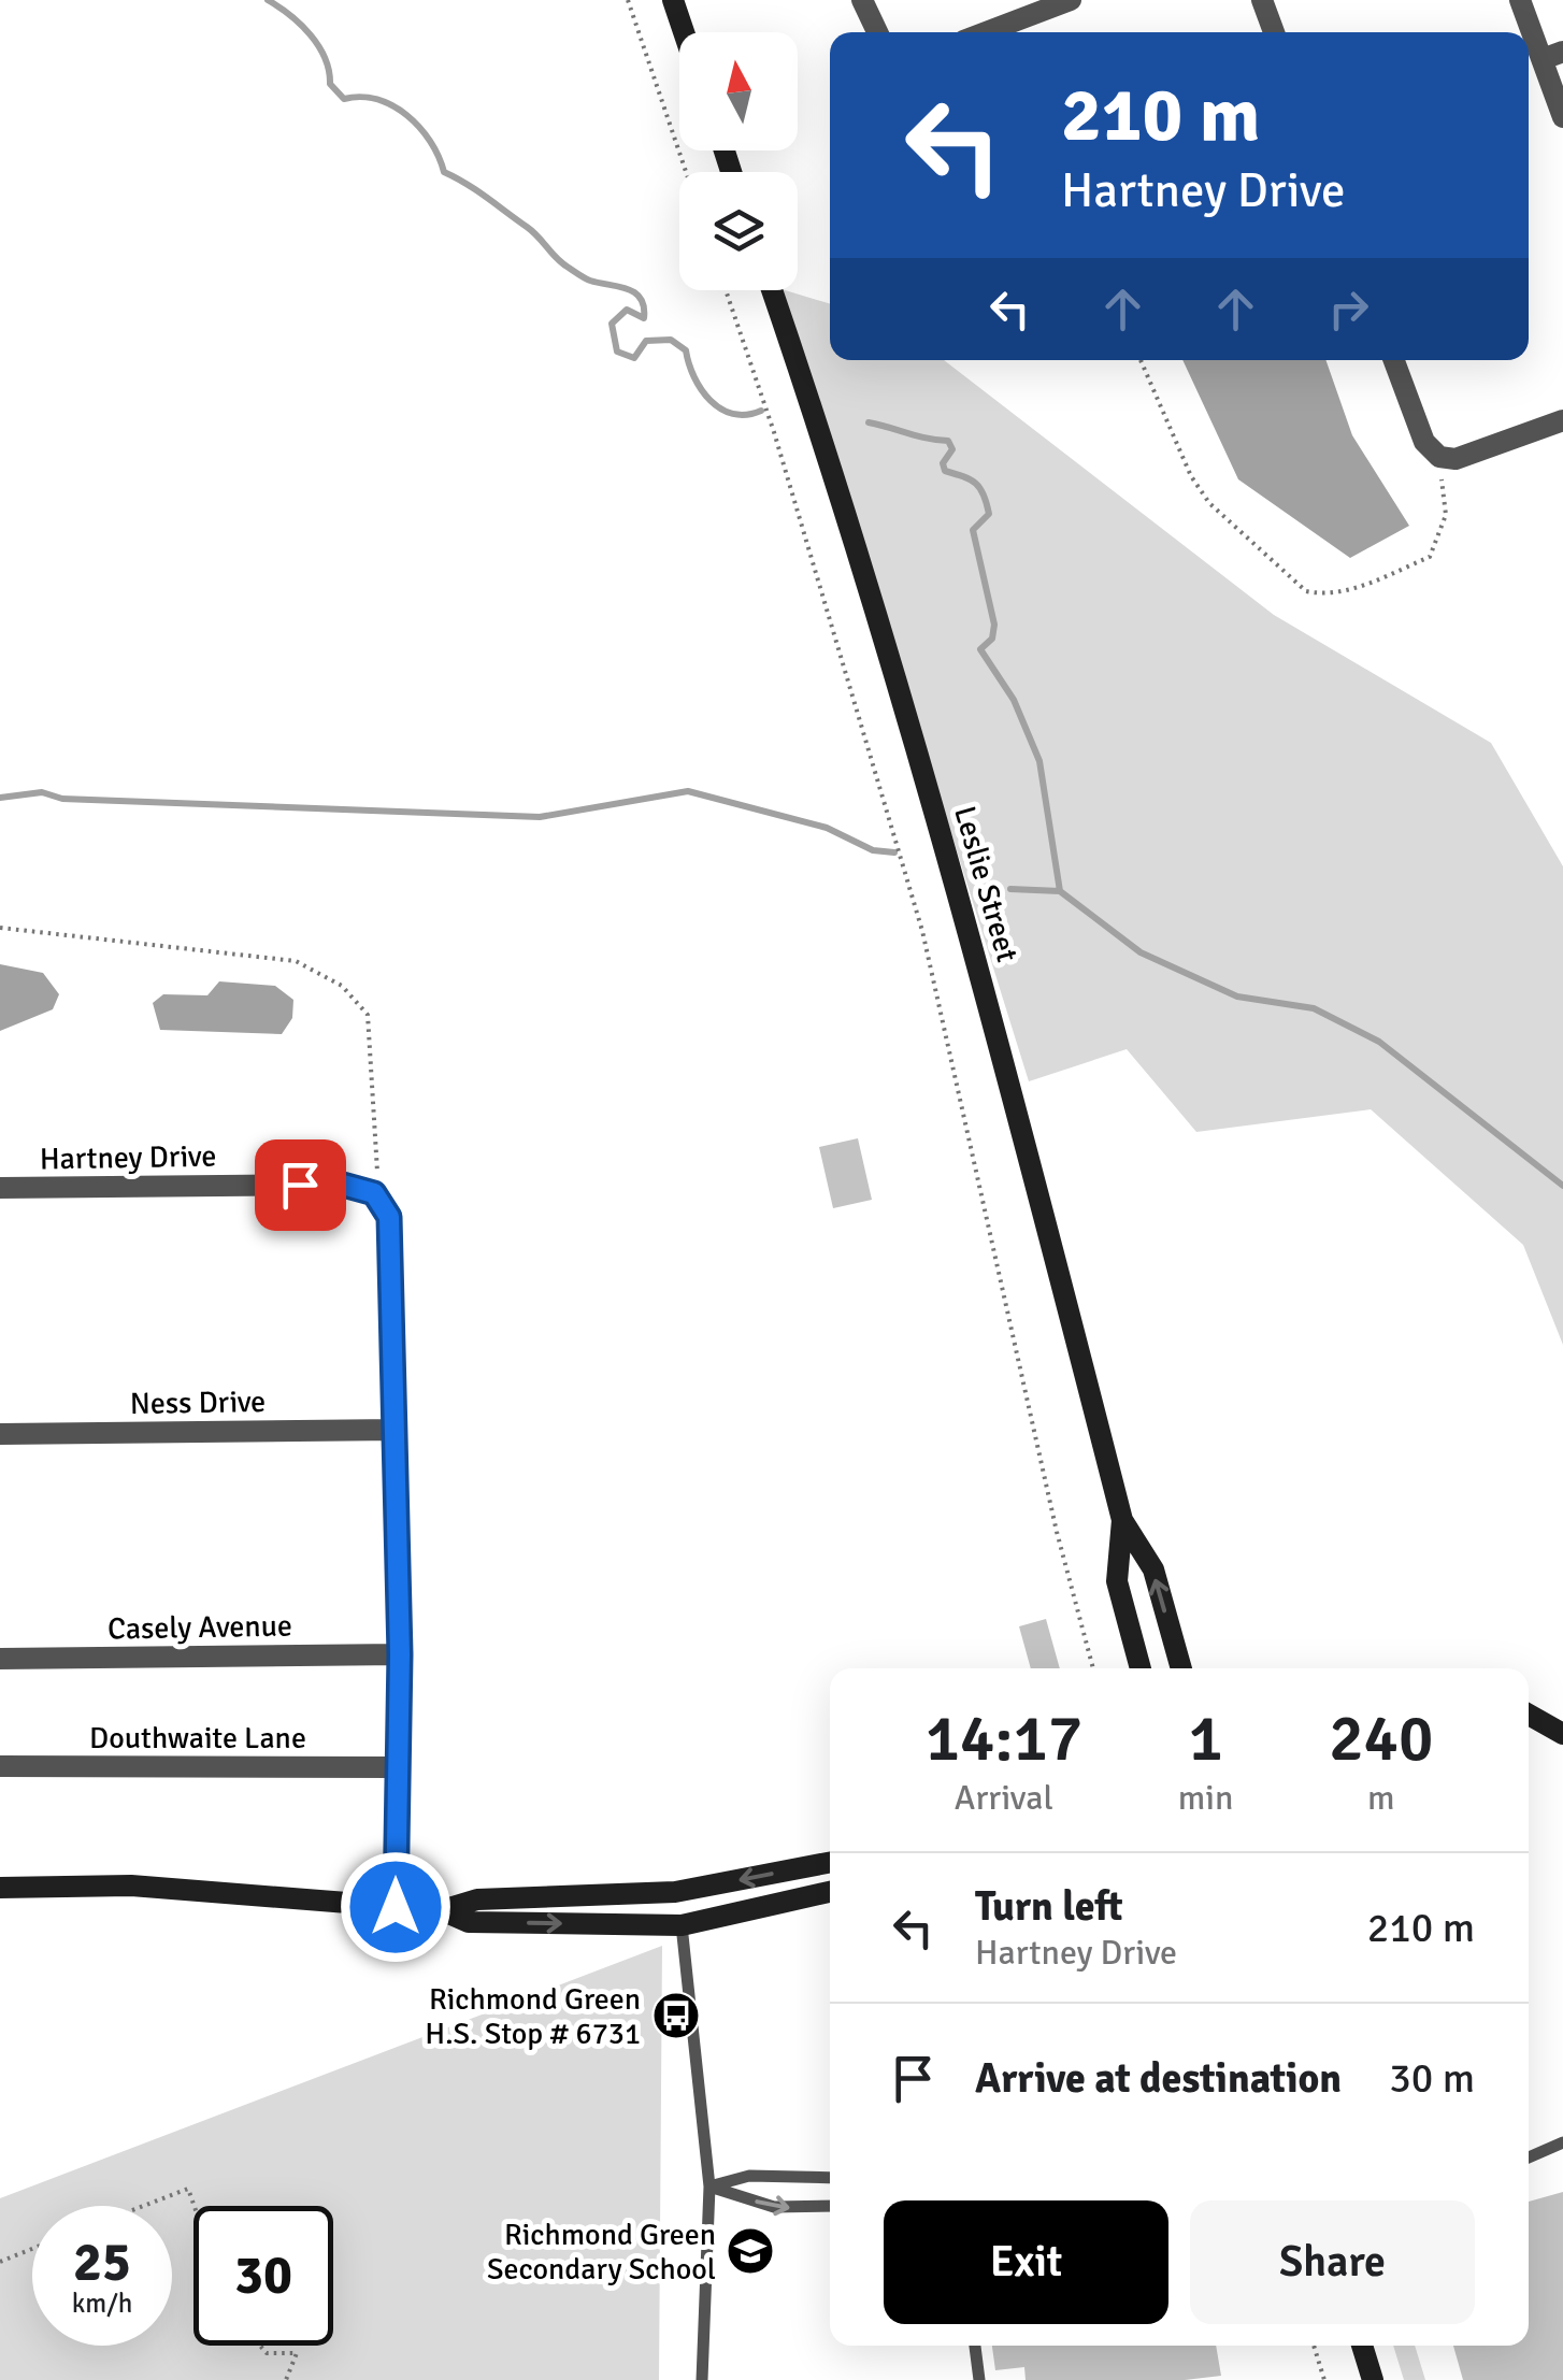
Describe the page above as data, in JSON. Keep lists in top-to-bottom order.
{
  "streets": {
    "main road": ["Leslie Street"],
    "street": [
      "Hartney Drive",
      "Ness Drive",
      "Casely Avenue",
      "Douthwaite Lane"
    ]
  },
  "places": {
    "bus stop": ["Richmond Green H.S. Stop # 6731"],
    "school or university": ["Richmond Green Secondary School"]
  },
  "north": "top",
  "page": {
    "turn": ["210 m", "Hartney Drive"],
    "eta": [
      "14:17",
      "Arrival",
      "1",
      "min",
      "240",
      "m"
    ],
    "list": [
      {
        "name": "Turn left",
        "note": "Hartney Drive",
        "value": "210 m"
      },
      {
        "name": "Arrive at destination",
        "value": "30 m"
      }
    ],
    "buttons": ["Exit", "Share"],
    "speed": "25 km/h",
    "limit": "30"
  }
}
